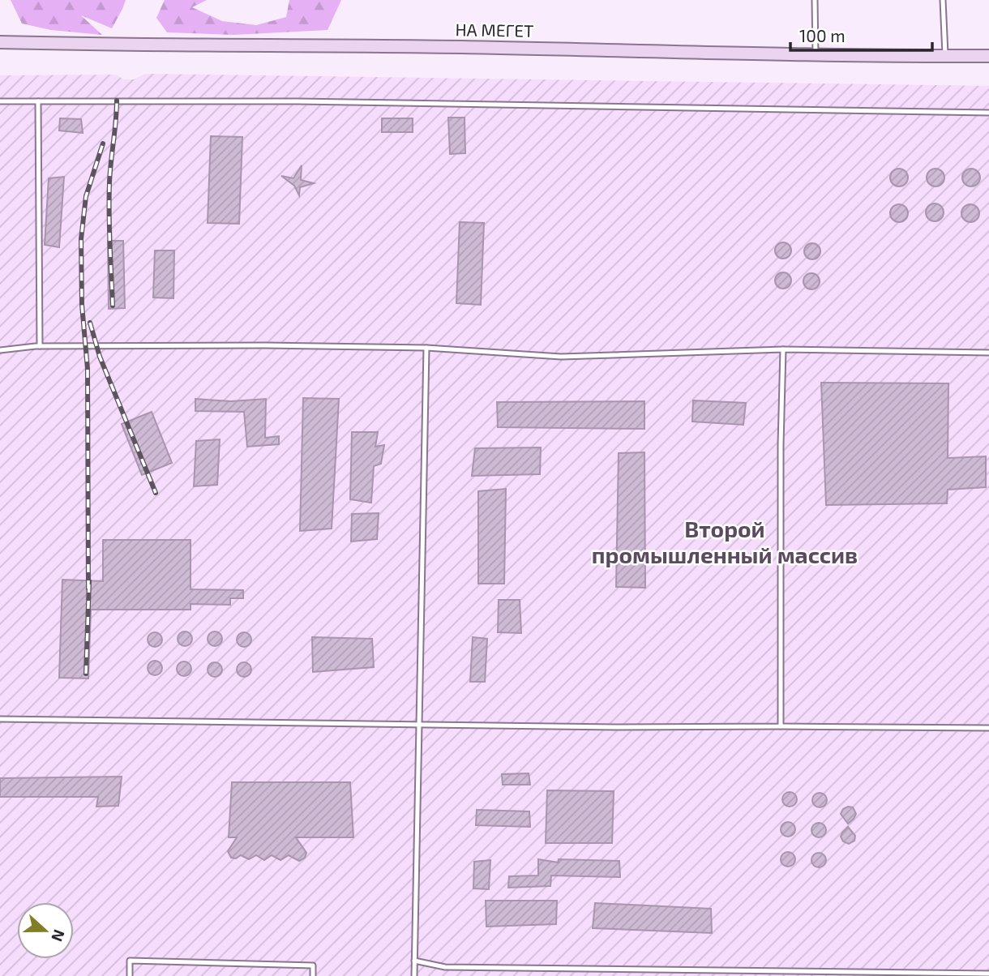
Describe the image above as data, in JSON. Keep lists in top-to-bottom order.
{
  "streets": {
    "street": ["НА МЕГЕТ"]
  },
  "districts": ["Второй промышленный массив"],
  "scale_bar": "100 m",
  "north": "right"
}
